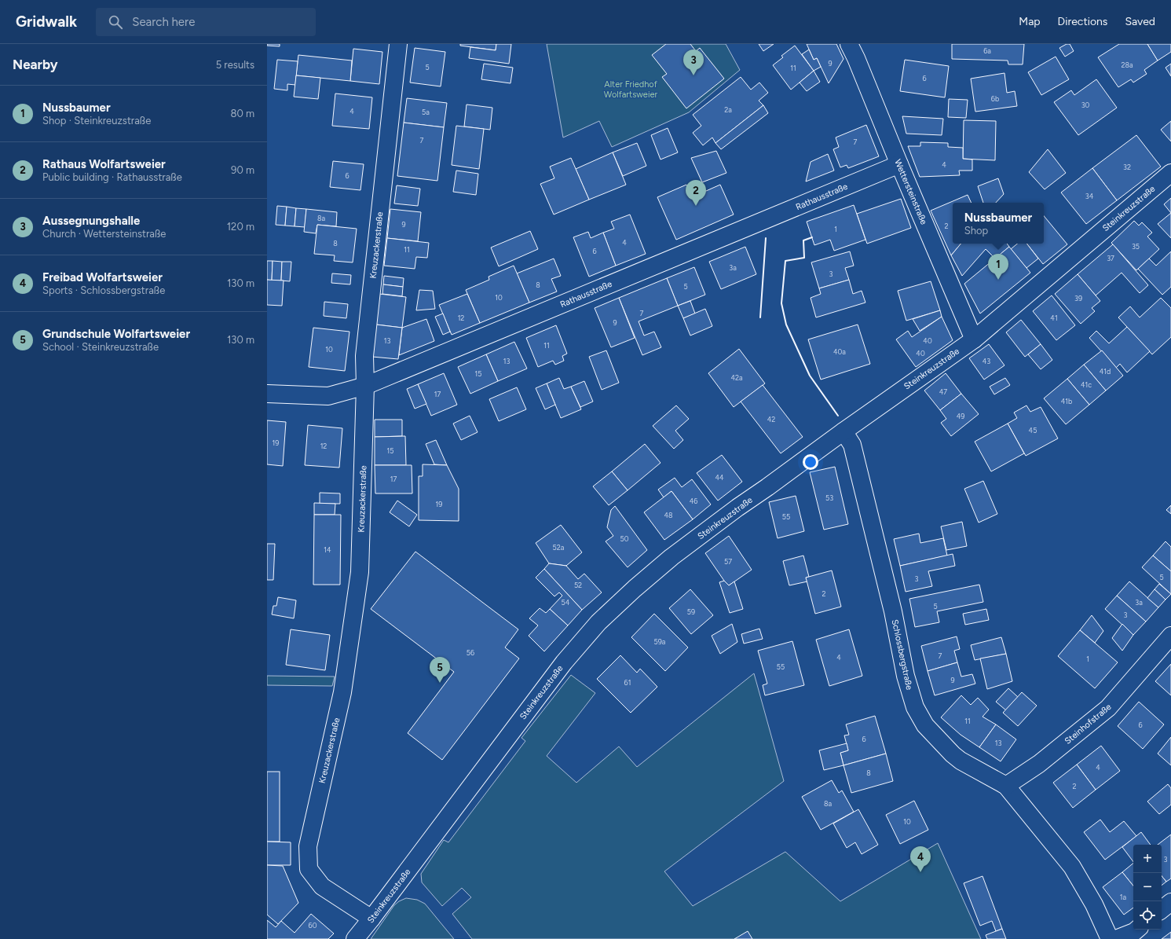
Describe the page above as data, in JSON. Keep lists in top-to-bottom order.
{
  "streets": {
    "street": [
      "Wettersteinstraße",
      "Rathausstraße",
      "Steinkreuzstraße",
      "Kreuzackerstraße",
      "Schlossbergstraße",
      "Steinhofstraße"
    ]
  },
  "crossings": [
    ["Wettersteinstraße", "Rathausstraße"],
    ["Wettersteinstraße", "Steinkreuzstraße"],
    ["Rathausstraße", "Kreuzackerstraße"],
    ["Steinkreuzstraße", "Kreuzackerstraße"],
    ["Steinkreuzstraße", "Schlossbergstraße"],
    ["Schlossbergstraße", "Steinhofstraße"]
  ],
  "parks": ["Alter Friedhof Wolfartsweier"],
  "house_numbers": [
    "6a",
    "9",
    "28a",
    "5",
    "11",
    "6",
    "6b",
    "30",
    "2a",
    "4",
    "5a",
    "7",
    "7",
    "4",
    "32",
    "6",
    "34",
    "8a",
    "9",
    "2",
    "1",
    "4",
    "8",
    "35",
    "11",
    "6",
    "37",
    "3a",
    "3",
    "8",
    "5",
    "10",
    "39",
    "7",
    "12",
    "41",
    "9",
    "13",
    "40",
    "11",
    "10",
    "40a",
    "40",
    "13",
    "43",
    "41d",
    "15",
    "42a",
    "41c",
    "47",
    "17",
    "41b",
    "49",
    "42",
    "45",
    "19",
    "12",
    "15",
    "44",
    "17",
    "53",
    "46",
    "19",
    "48",
    "55",
    "50",
    "52a",
    "14",
    "57",
    "5",
    "3",
    "52",
    "2",
    "54",
    "3a",
    "5",
    "59",
    "3",
    "59a",
    "56",
    "7",
    "4",
    "1",
    "55",
    "9",
    "61",
    "11",
    "6",
    "6",
    "13",
    "4",
    "8",
    "2",
    "8a",
    "10",
    "3",
    "1a",
    "60"
  ],
  "page": {
    "header": "Gridwalk",
    "search": "Search here",
    "nav": ["Map", "Directions", "Saved"],
    "heading": ["Nearby", "5 results"],
    "pins": [
      "3",
      "2",
      "1",
      "5",
      "4"
    ],
    "list": [
      {
        "mark": "1",
        "name": "Nussbaumer",
        "note": "Shop · Steinkreuzstraße",
        "value": "80 m"
      },
      {
        "mark": "2",
        "name": "Rathaus Wolfartsweier",
        "note": "Public building · Rathausstraße",
        "value": "90 m"
      },
      {
        "mark": "3",
        "name": "Aussegnungshalle",
        "note": "Church · Wettersteinstraße",
        "value": "120 m"
      },
      {
        "mark": "4",
        "name": "Freibad Wolfartsweier",
        "note": "Sports · Schlossbergstraße",
        "value": "130 m"
      },
      {
        "mark": "5",
        "name": "Grundschule Wolfartsweier",
        "note": "School · Steinkreuzstraße",
        "value": "130 m"
      }
    ],
    "popup": ["Nussbaumer", "Shop"],
    "map_buttons": ["+", "−"]
  }
}
